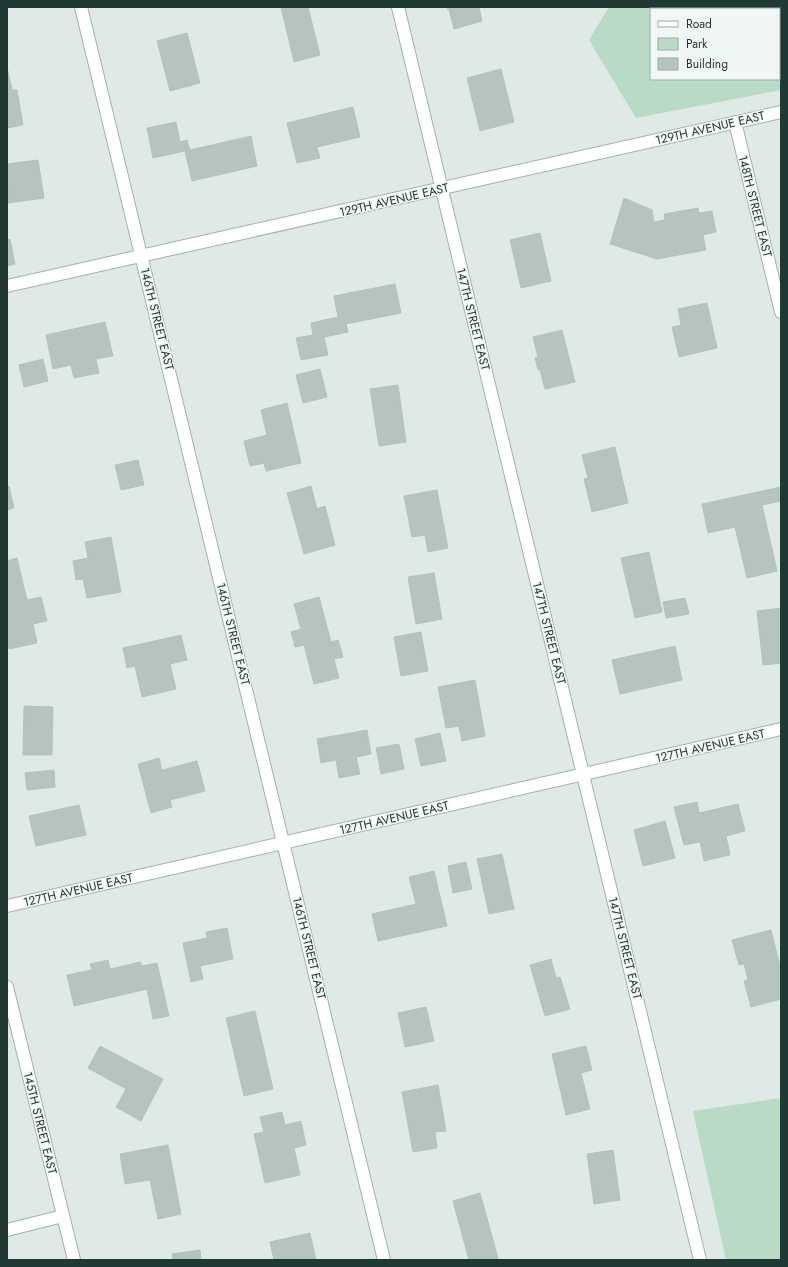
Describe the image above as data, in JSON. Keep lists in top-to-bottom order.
{
  "streets": {
    "street": [
      "129TH AVENUE EAST",
      "148TH STREET EAST",
      "146TH STREET EAST",
      "147TH STREET EAST",
      "127TH AVENUE EAST",
      "145TH STREET EAST"
    ]
  },
  "crossings": [
    ["129TH AVENUE EAST", "148TH STREET EAST"],
    ["129TH AVENUE EAST", "146TH STREET EAST"],
    ["129TH AVENUE EAST", "147TH STREET EAST"],
    ["146TH STREET EAST", "127TH AVENUE EAST"],
    ["147TH STREET EAST", "127TH AVENUE EAST"]
  ],
  "legend": ["Road", "Park", "Building"]
}
